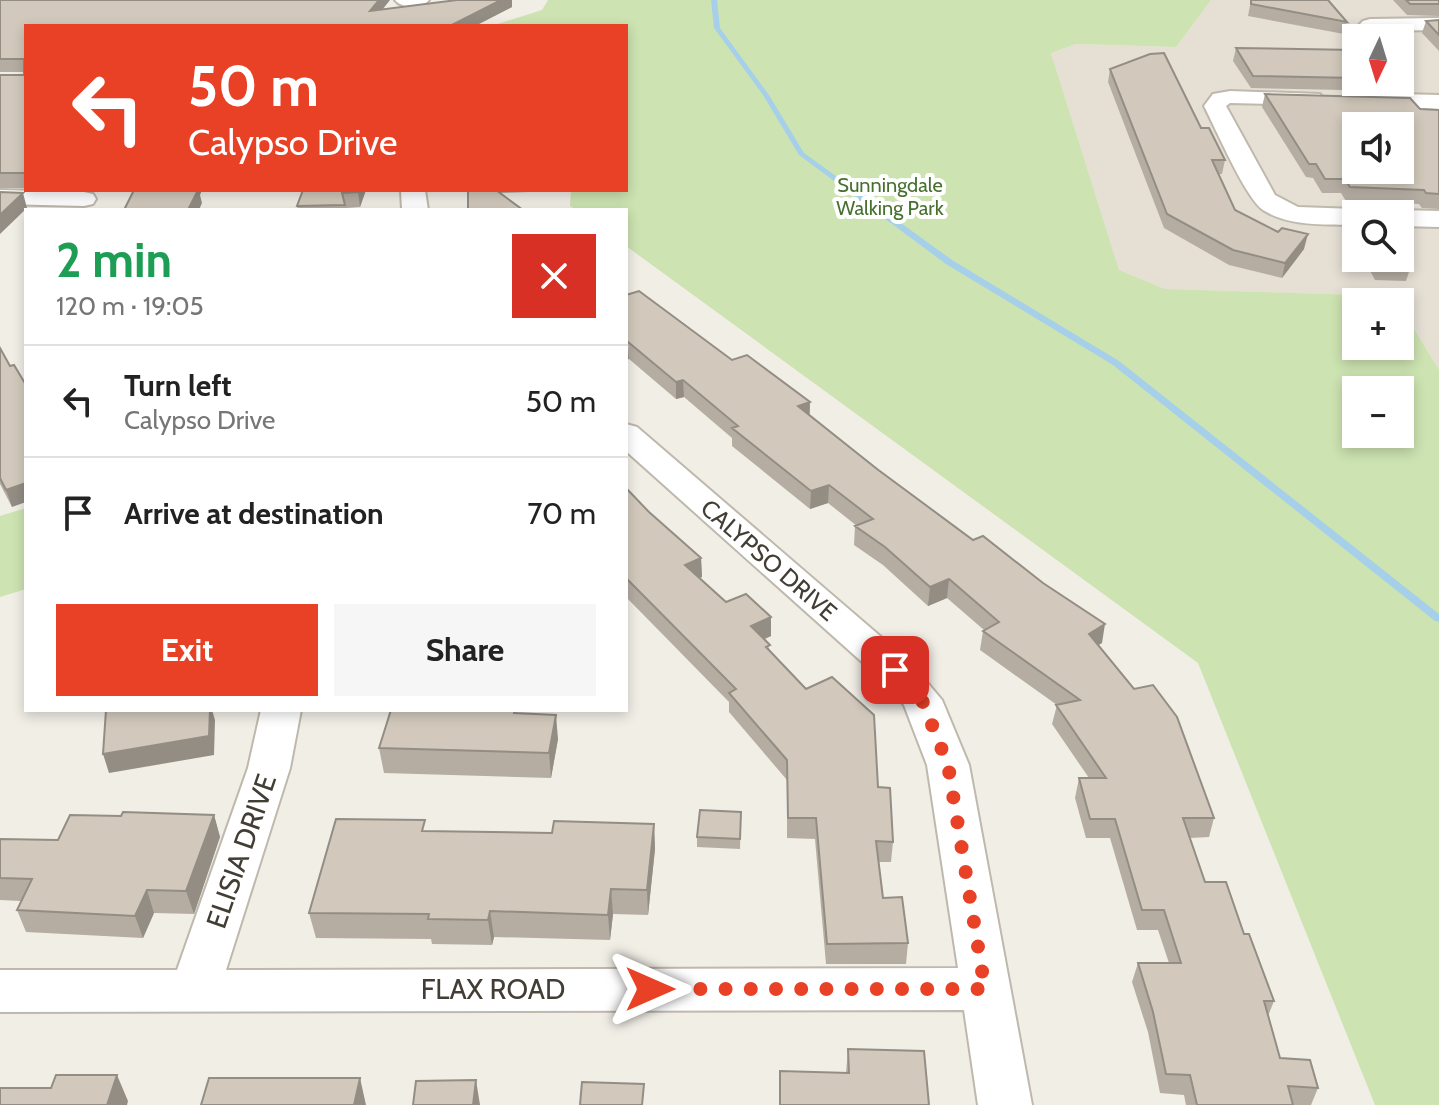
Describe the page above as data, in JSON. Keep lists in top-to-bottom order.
{
  "streets": {
    "street": ["CALYPSO DRIVE", "ELISIA DRIVE", "FLAX ROAD"]
  },
  "crossings": [
    ["CALYPSO DRIVE", "FLAX ROAD"],
    ["ELISIA DRIVE", "FLAX ROAD"]
  ],
  "parks": ["Sunningdale Walking Park"],
  "north": "bottom",
  "page": {
    "map_buttons": ["+", "−"],
    "turn": ["50 m", "Calypso Drive"],
    "heading": ["2 min", "120 m · 19:05"],
    "list": [
      {
        "name": "Turn left",
        "note": "Calypso Drive",
        "value": "50 m"
      },
      {
        "name": "Arrive at destination",
        "value": "70 m"
      }
    ],
    "buttons": ["Exit", "Share"]
  }
}
